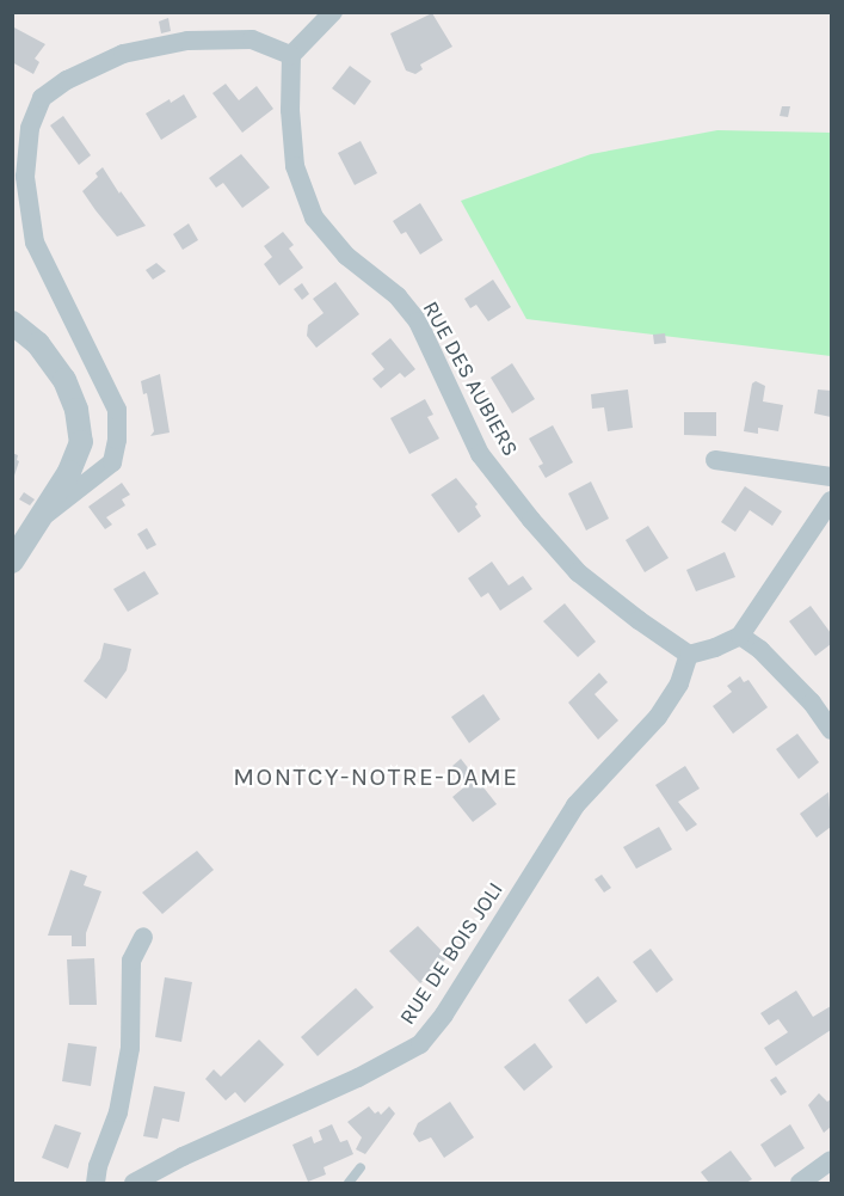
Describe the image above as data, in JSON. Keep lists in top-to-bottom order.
{
  "streets": {
    "street": ["RUE DES AUBIERS", "RUE DE BOIS JOLI"]
  },
  "crossings": [
    ["RUE DES AUBIERS", "RUE DE BOIS JOLI"]
  ],
  "districts": ["MONTCY-NOTRE-DAME"]
}
